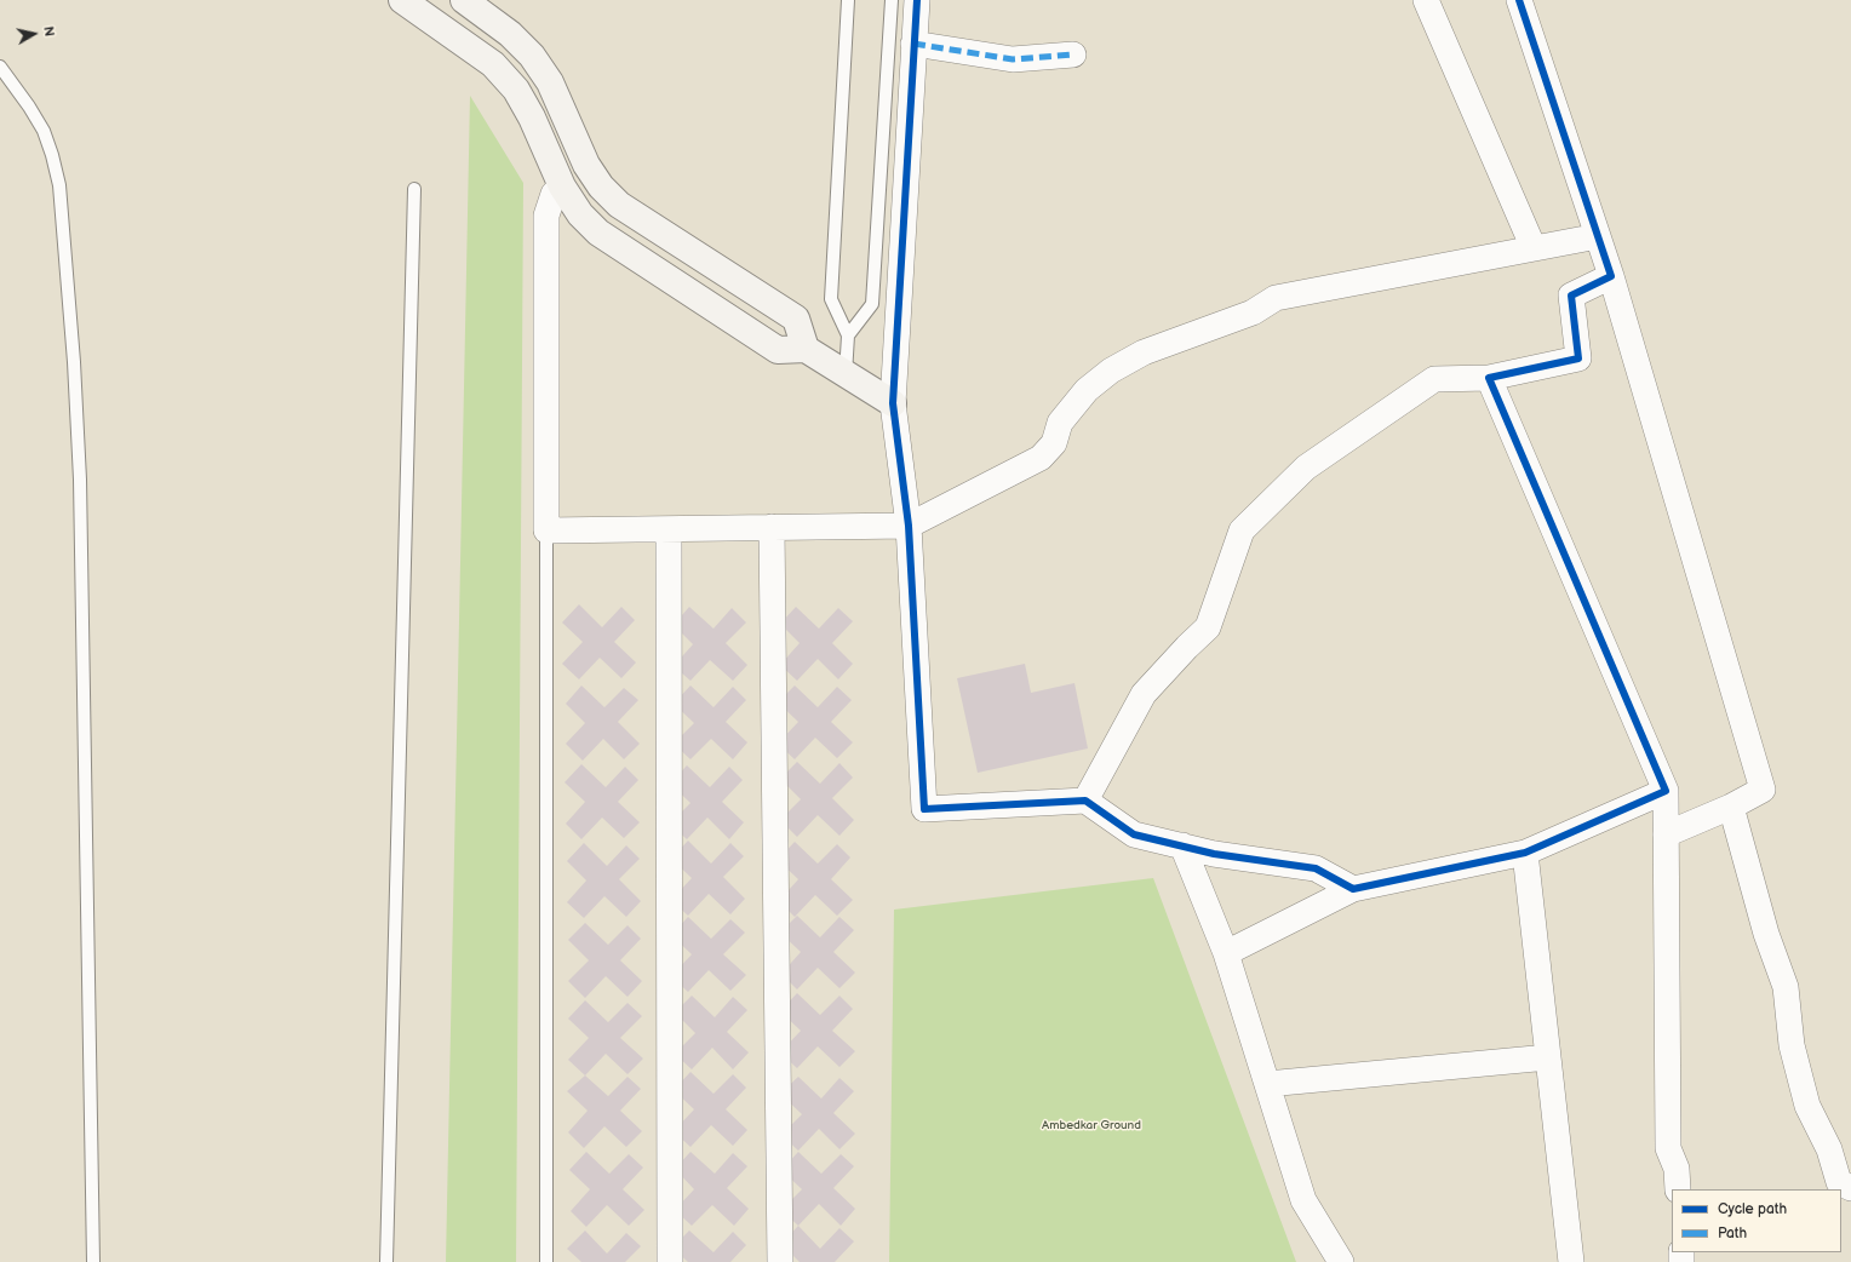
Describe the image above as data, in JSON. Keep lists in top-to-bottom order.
{
  "parks": ["Ambedkar Ground"],
  "legend": ["Cycle path", "Path"],
  "north": "right"
}
